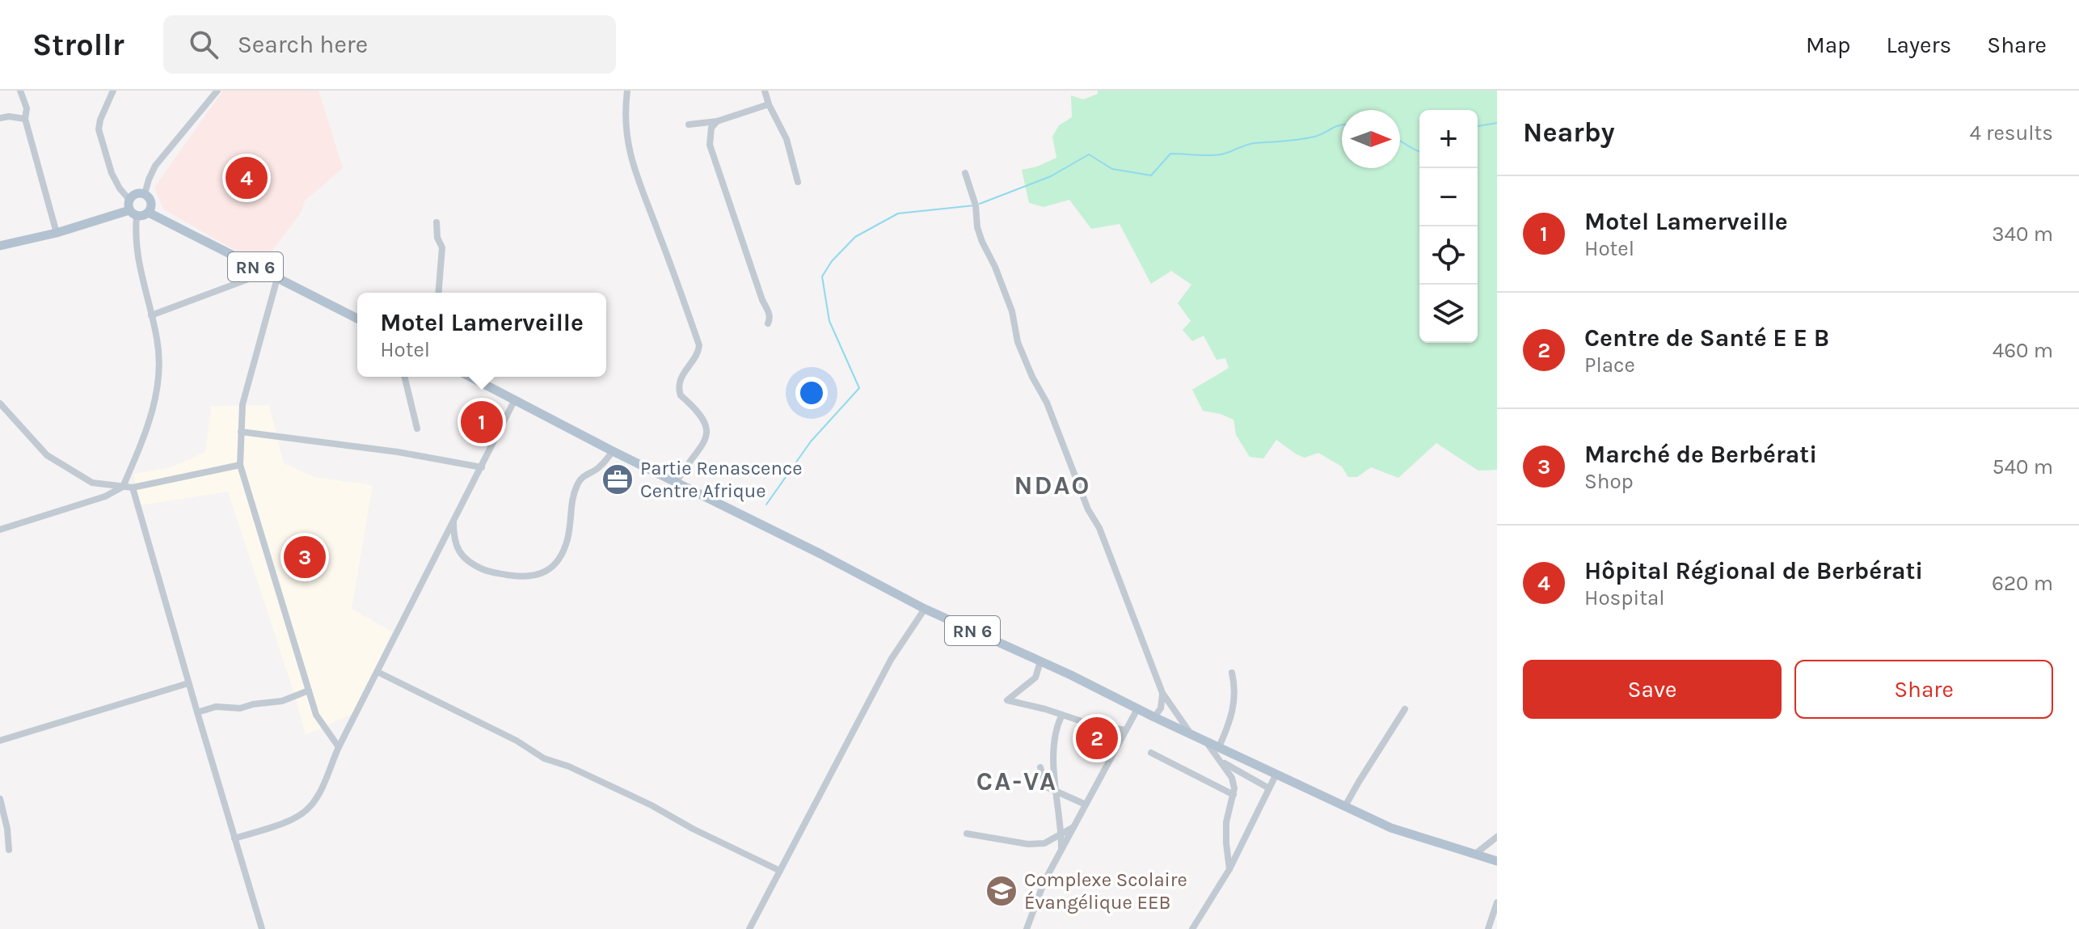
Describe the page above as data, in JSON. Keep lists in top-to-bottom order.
{
  "streets": {
    "main road": ["RN 6"]
  },
  "districts": ["NDAO", "CA-VA"],
  "places": {
    "office": ["Partie Renascence Centre Afrique"],
    "school or university": ["Complexe Scolaire Évangélique EEB"]
  },
  "north": "right",
  "page": {
    "header": "Strollr",
    "search": "Search here",
    "nav": ["Map", "Layers", "Share"],
    "heading": ["Nearby", "4 results"],
    "map_buttons": ["+", "−"],
    "pins": [
      "4",
      "1",
      "3",
      "2"
    ],
    "list": [
      {
        "mark": "1",
        "name": "Motel Lamerveille",
        "note": "Hotel",
        "value": "340 m"
      },
      {
        "mark": "2",
        "name": "Centre de Santé E E B",
        "note": "Place",
        "value": "460 m"
      },
      {
        "mark": "3",
        "name": "Marché de Berbérati",
        "note": "Shop",
        "value": "540 m"
      },
      {
        "mark": "4",
        "name": "Hôpital Régional de Berbérati",
        "note": "Hospital",
        "value": "620 m"
      }
    ],
    "popup": ["Motel Lamerveille", "Hotel"],
    "buttons": ["Save", "Share"]
  }
}
